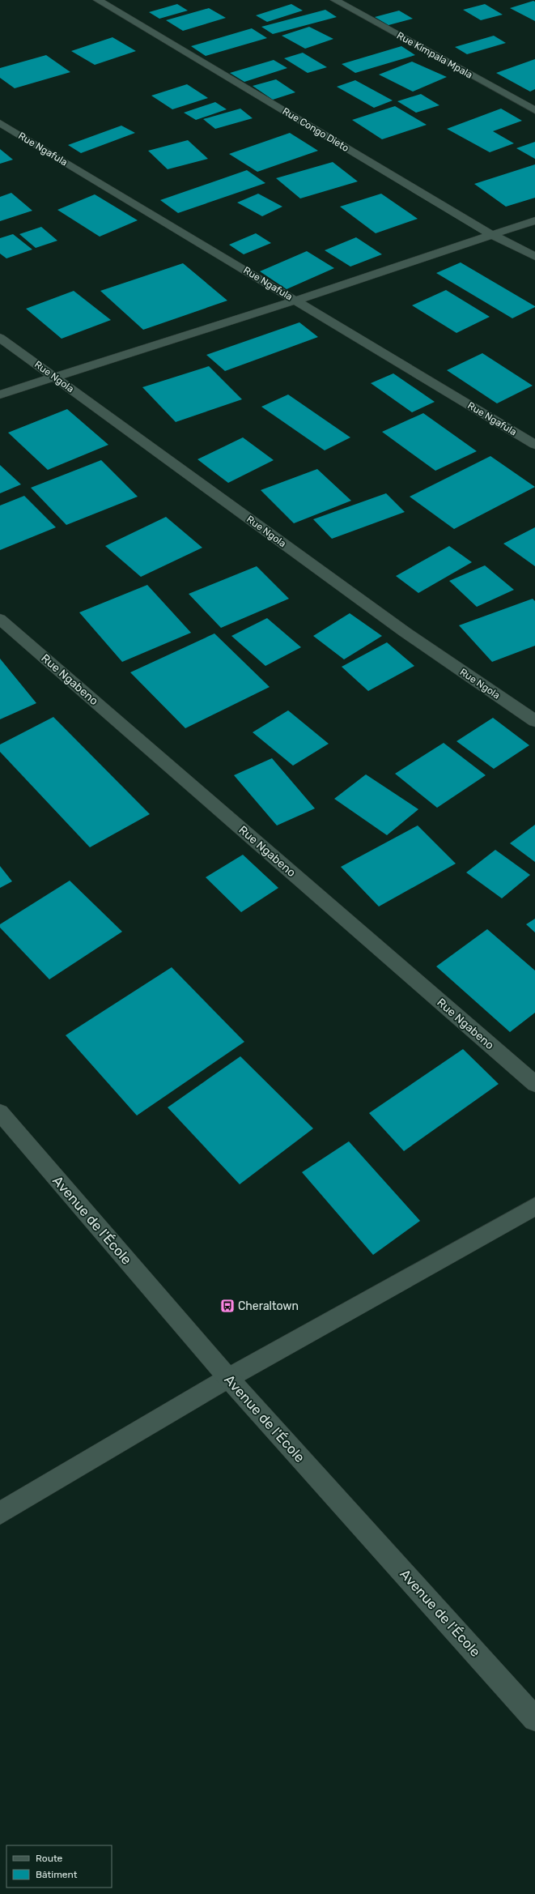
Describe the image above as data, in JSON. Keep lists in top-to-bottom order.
{
  "streets": {
    "street": [
      "Rue Kimpala Mpala",
      "Rue Congo Dieto",
      "Rue Ngafula",
      "Rue Ngola",
      "Rue Ngabeno",
      "Avenue de l'École"
    ]
  },
  "places": {
    "bus stop": ["Cheraltown"]
  },
  "legend": ["Route", "Bâtiment"]
}
